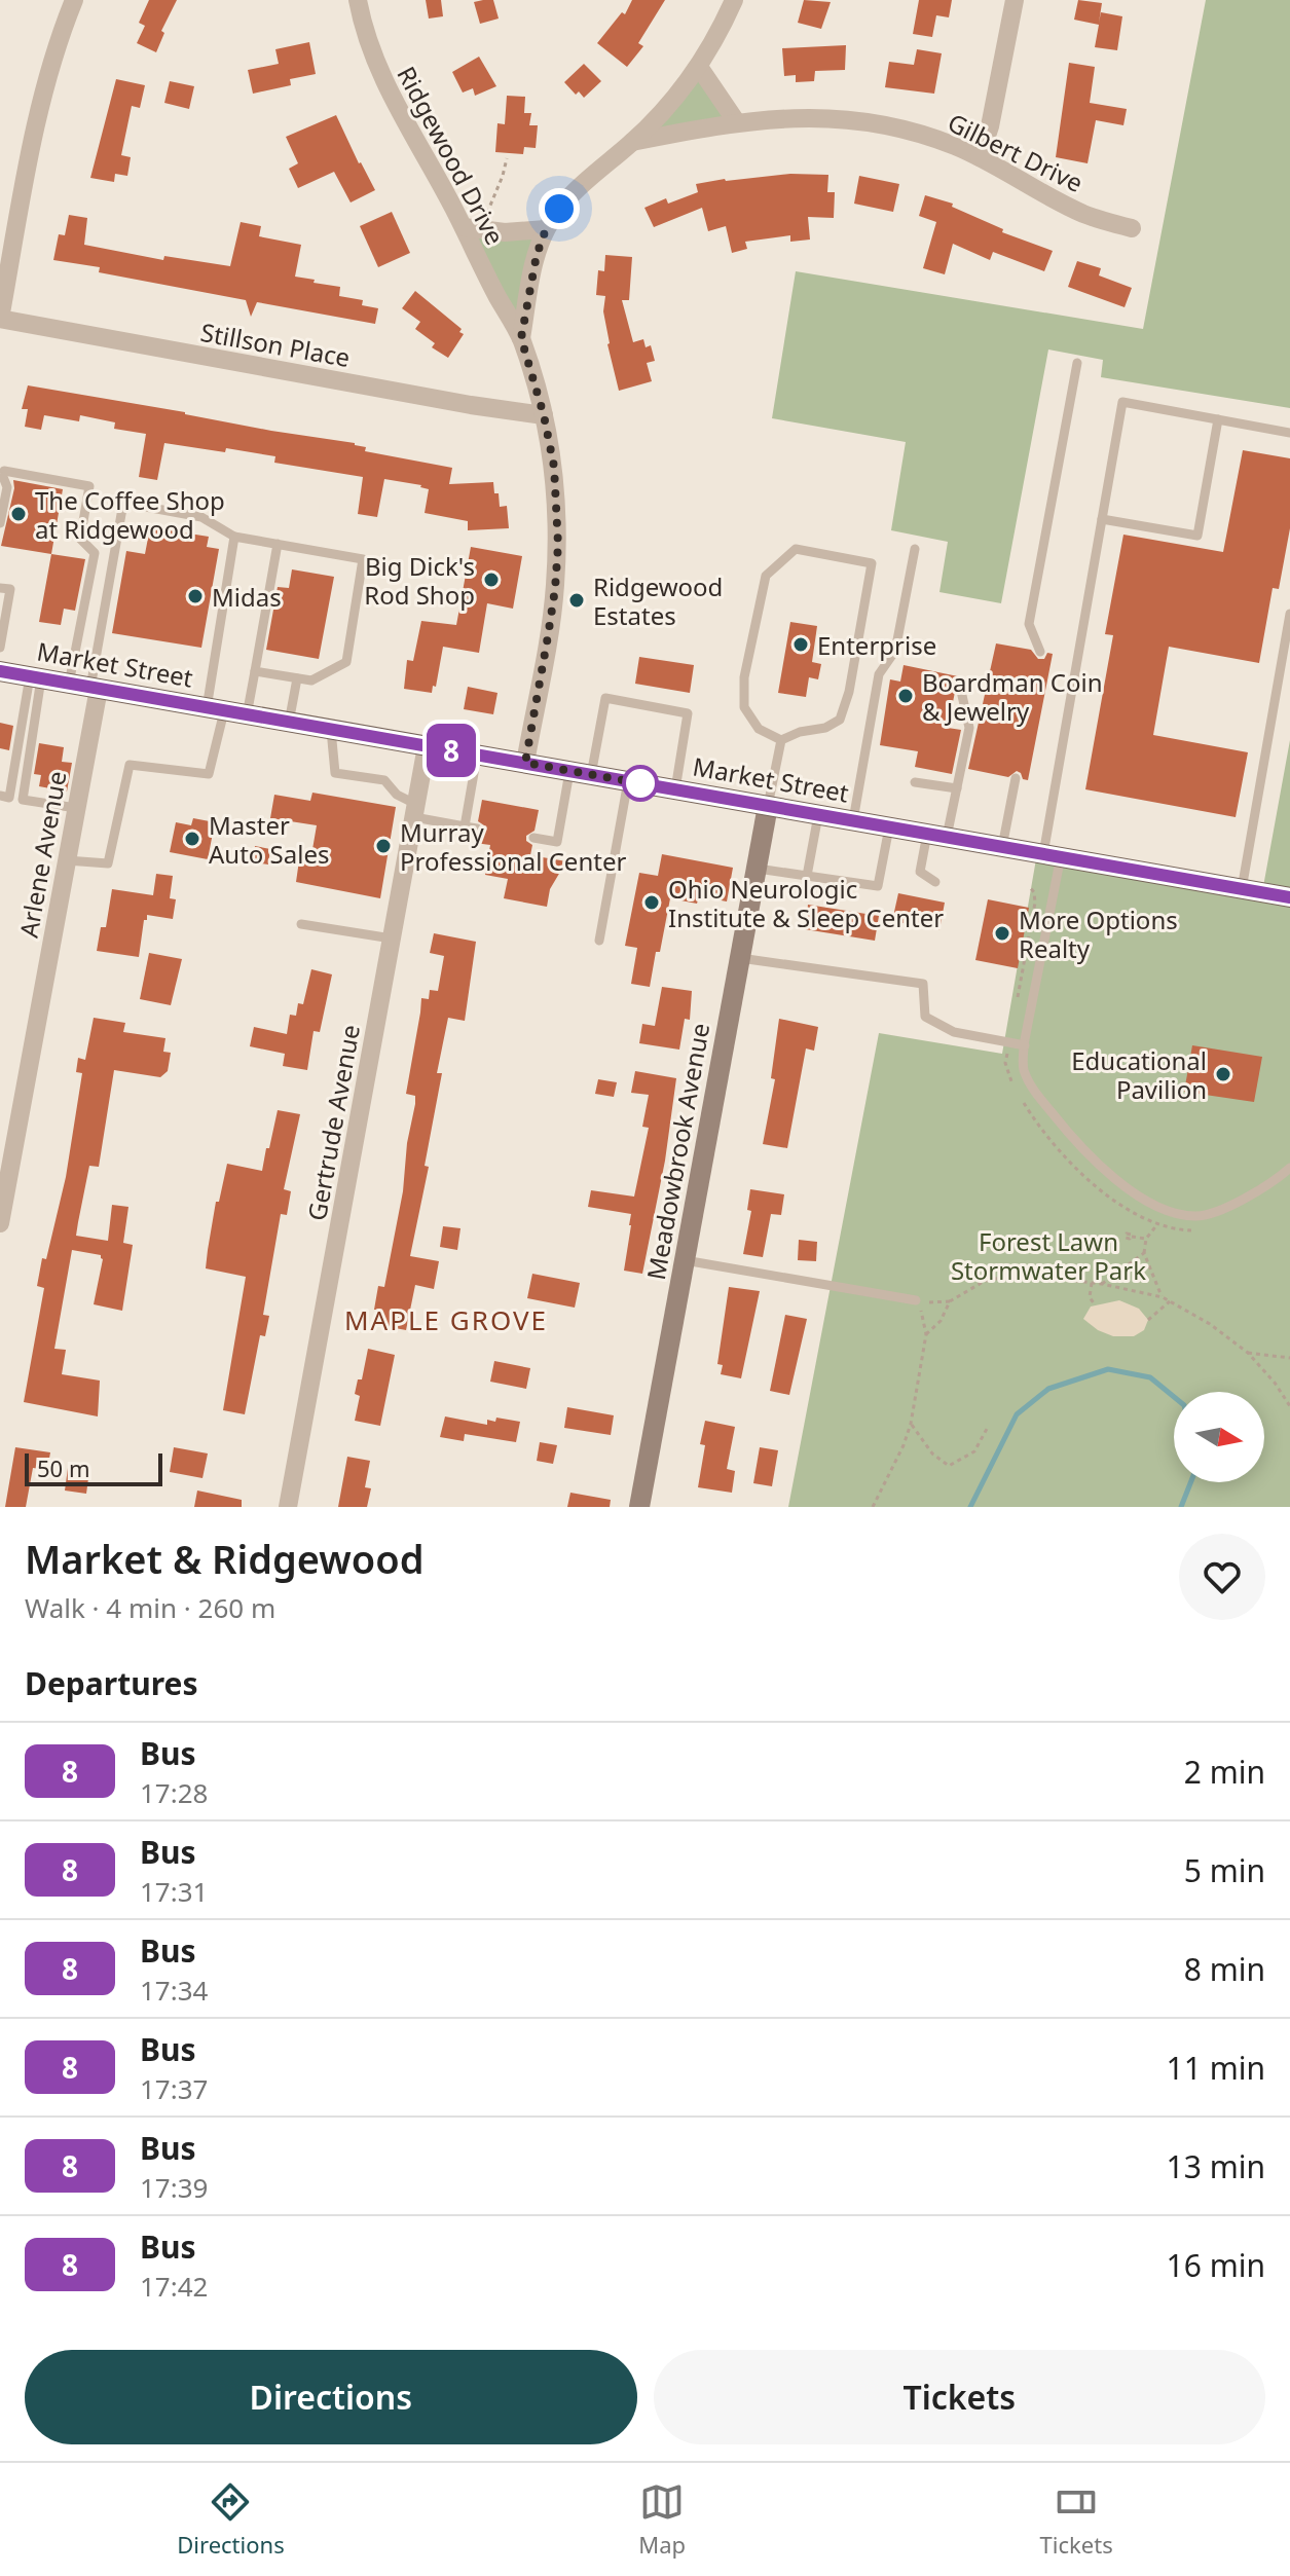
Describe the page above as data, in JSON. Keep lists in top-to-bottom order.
{
  "streets": {
    "main road": ["Market Street"],
    "street": [
      "Gilbert Drive",
      "Ridgewood Drive",
      "Stillson Place",
      "Arlene Avenue",
      "Gertrude Avenue",
      "Meadowbrook Avenue"
    ]
  },
  "crossings": [
    ["Ridgewood Drive", "Stillson Place"],
    ["Ridgewood Drive", "Market Street"],
    ["Market Street", "Arlene Avenue"],
    ["Market Street", "Gertrude Avenue"],
    ["Market Street", "Meadowbrook Avenue"]
  ],
  "districts": ["MAPLE GROVE"],
  "parks": ["Forest Lawn Stormwater Park"],
  "places": [
    "The Coffee Shop at Ridgewood",
    "Big Dick's Rod Shop",
    "Midas",
    "Ridgewood Estates",
    "Enterprise",
    "Boardman Coin & Jewelry",
    "Master Auto Sales",
    "Murray Professional Center",
    "Ohio Neurologic Institute & Sleep Center",
    "More Options Realty",
    "Educational Pavilion"
  ],
  "lines": ["bus line 8"],
  "scale_bar": "50 m",
  "north": "right",
  "page": {
    "on_map": "8",
    "scale": "50 m",
    "heading": [
      ["Market & Ridgewood", "Walk · 4 min · 260 m"],
      "Departures"
    ],
    "list": [
      {
        "mark": "8",
        "name": "Bus",
        "note": "17:28",
        "value": "2 min"
      },
      {
        "mark": "8",
        "name": "Bus",
        "note": "17:31",
        "value": "5 min"
      },
      {
        "mark": "8",
        "name": "Bus",
        "note": "17:34",
        "value": "8 min"
      },
      {
        "mark": "8",
        "name": "Bus",
        "note": "17:37",
        "value": "11 min"
      },
      {
        "mark": "8",
        "name": "Bus",
        "note": "17:39",
        "value": "13 min"
      },
      {
        "mark": "8",
        "name": "Bus",
        "note": "17:42",
        "value": "16 min"
      }
    ],
    "buttons": ["Directions", "Tickets"],
    "tabs": ["Directions", "Map", "Tickets"]
  }
}
